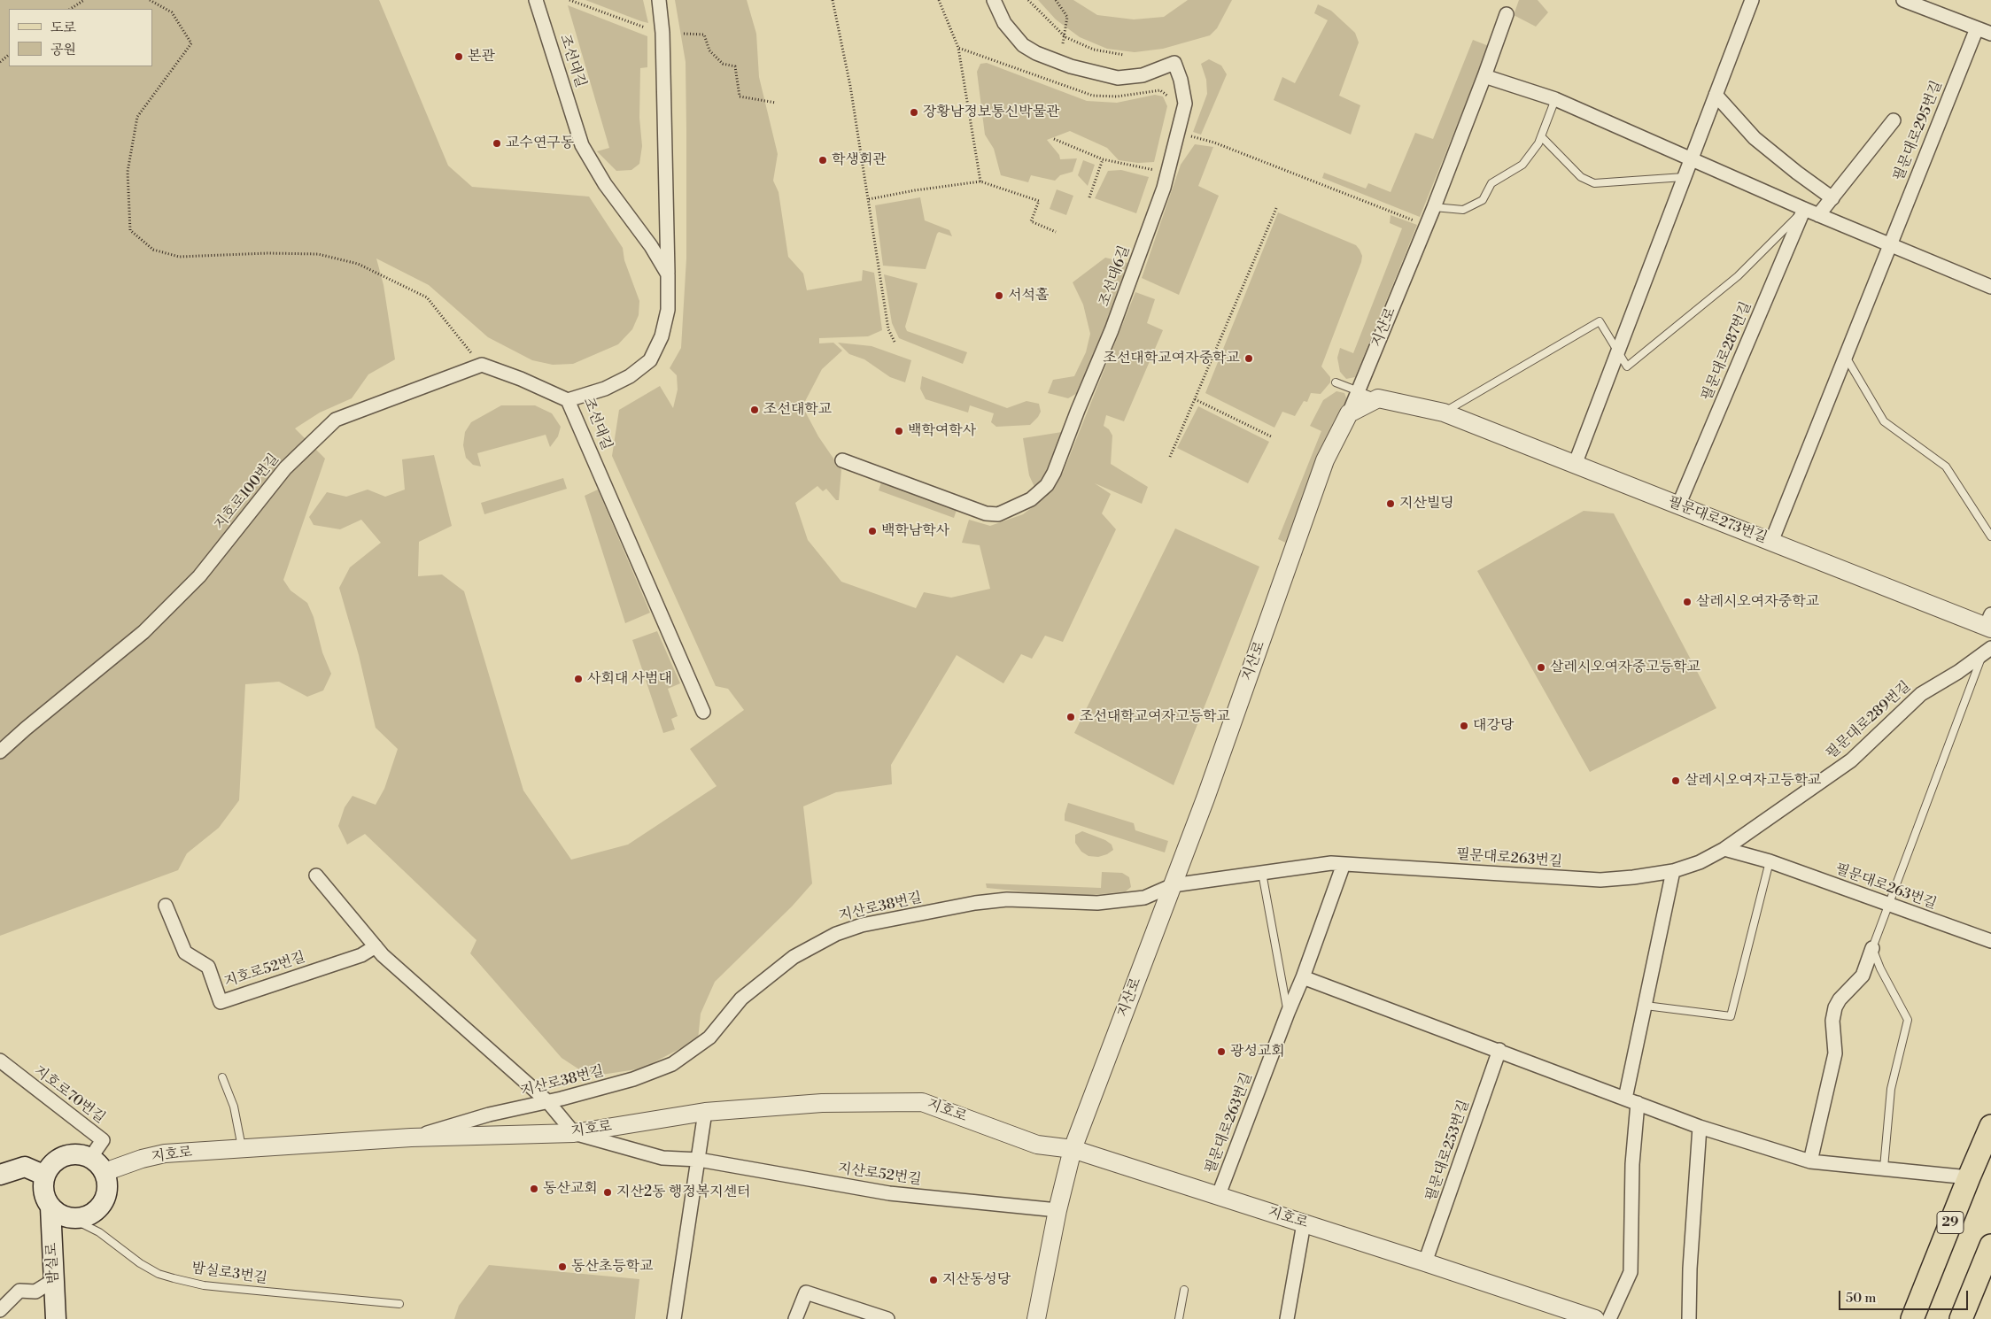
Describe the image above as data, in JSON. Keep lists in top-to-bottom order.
{
  "streets": {
    "main road": ["29", "밤실로"],
    "street": [
      "조선대길",
      "필문대로295번길",
      "조선대6길",
      "지산로",
      "필문대로287번길",
      "지호로100번길",
      "필문대로273번길",
      "필문대로289번길",
      "필문대로263번길",
      "지산로38번길",
      "지호로52번길",
      "지호로70번길",
      "지호로",
      "필문대로253번길",
      "지산로52번길"
    ],
    "lane": ["밤실로3번길"]
  },
  "crossings": [
    ["지산로", "필문대로263번길"],
    ["지산로", "지산로38번길"],
    ["지산로", "지호로"],
    ["지산로", "지산로52번길"],
    ["필문대로287번길", "필문대로273번길"],
    ["필문대로289번길", "필문대로263번길"],
    ["필문대로263번길", "지산로38번길"],
    ["필문대로263번길", "지호로"],
    ["지산로38번길", "지호로"],
    ["지호로70번길", "지호로"],
    ["지호로70번길", "밤실로"],
    ["지호로70번길", "밤실로3번길"],
    ["지호로", "필문대로253번길"],
    ["지호로", "지산로52번길"],
    ["지호로", "밤실로"],
    ["지호로", "밤실로3번길"],
    ["밤실로", "밤실로3번길"]
  ],
  "places": [
    "본관",
    "장황남정보통신박물관",
    "교수연구동",
    "학생회관",
    "서석홀",
    "조선대학교여자중학교",
    "조선대학교",
    "백학여학사",
    "지산빌딩",
    "백학남학사",
    "살레시오여자중학교",
    "살레시오여자중고등학교",
    "사회대 사범대",
    "조선대학교여자고등학교",
    "대강당",
    "살레시오여자고등학교",
    "광성교회",
    "동산교회",
    "지산2동 행정복지센터",
    "동산초등학교",
    "지산동성당"
  ],
  "legend": ["도로", "공원"],
  "scale_bar": "50 m"
}
